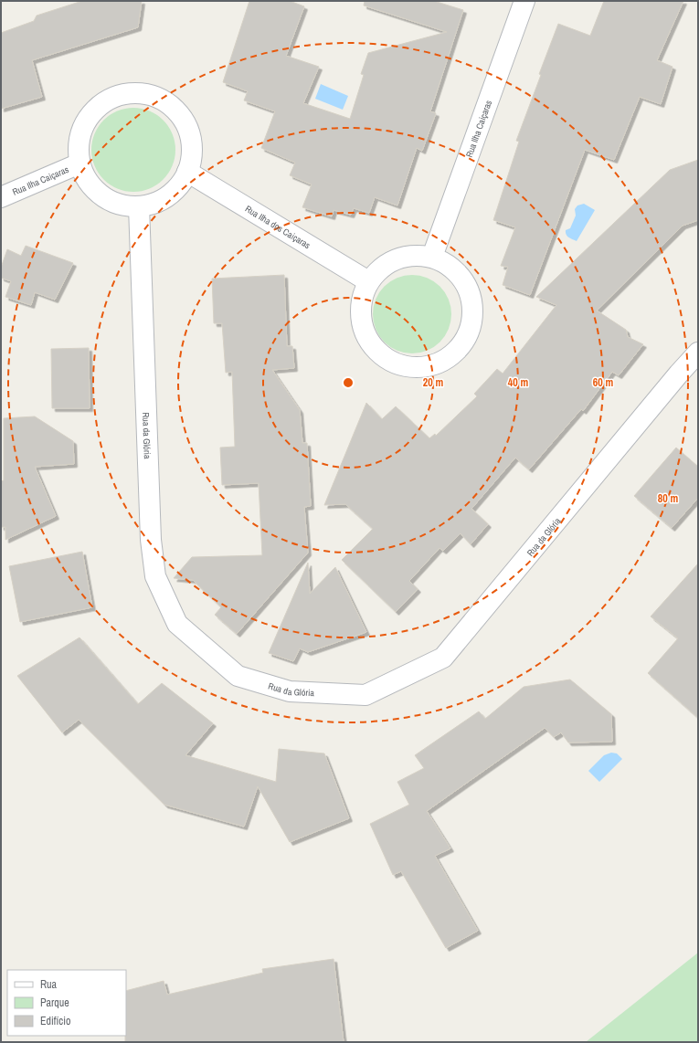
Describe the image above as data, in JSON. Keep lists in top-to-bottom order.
{
  "streets": {
    "street": ["Rua Ilha Caiçaras", "Rua Ilha dos Caiçaras", "Rua da Glória"]
  },
  "crossings": [
    ["Rua Ilha Caiçaras", "Rua Ilha dos Caiçaras"],
    ["Rua Ilha Caiçaras", "Rua da Glória"],
    ["Rua Ilha dos Caiçaras", "Rua da Glória"]
  ],
  "legend": ["Rua", "Parque", "Edifício"],
  "rings": [
    "20 m",
    "40 m",
    "60 m",
    "80 m"
  ]
}
